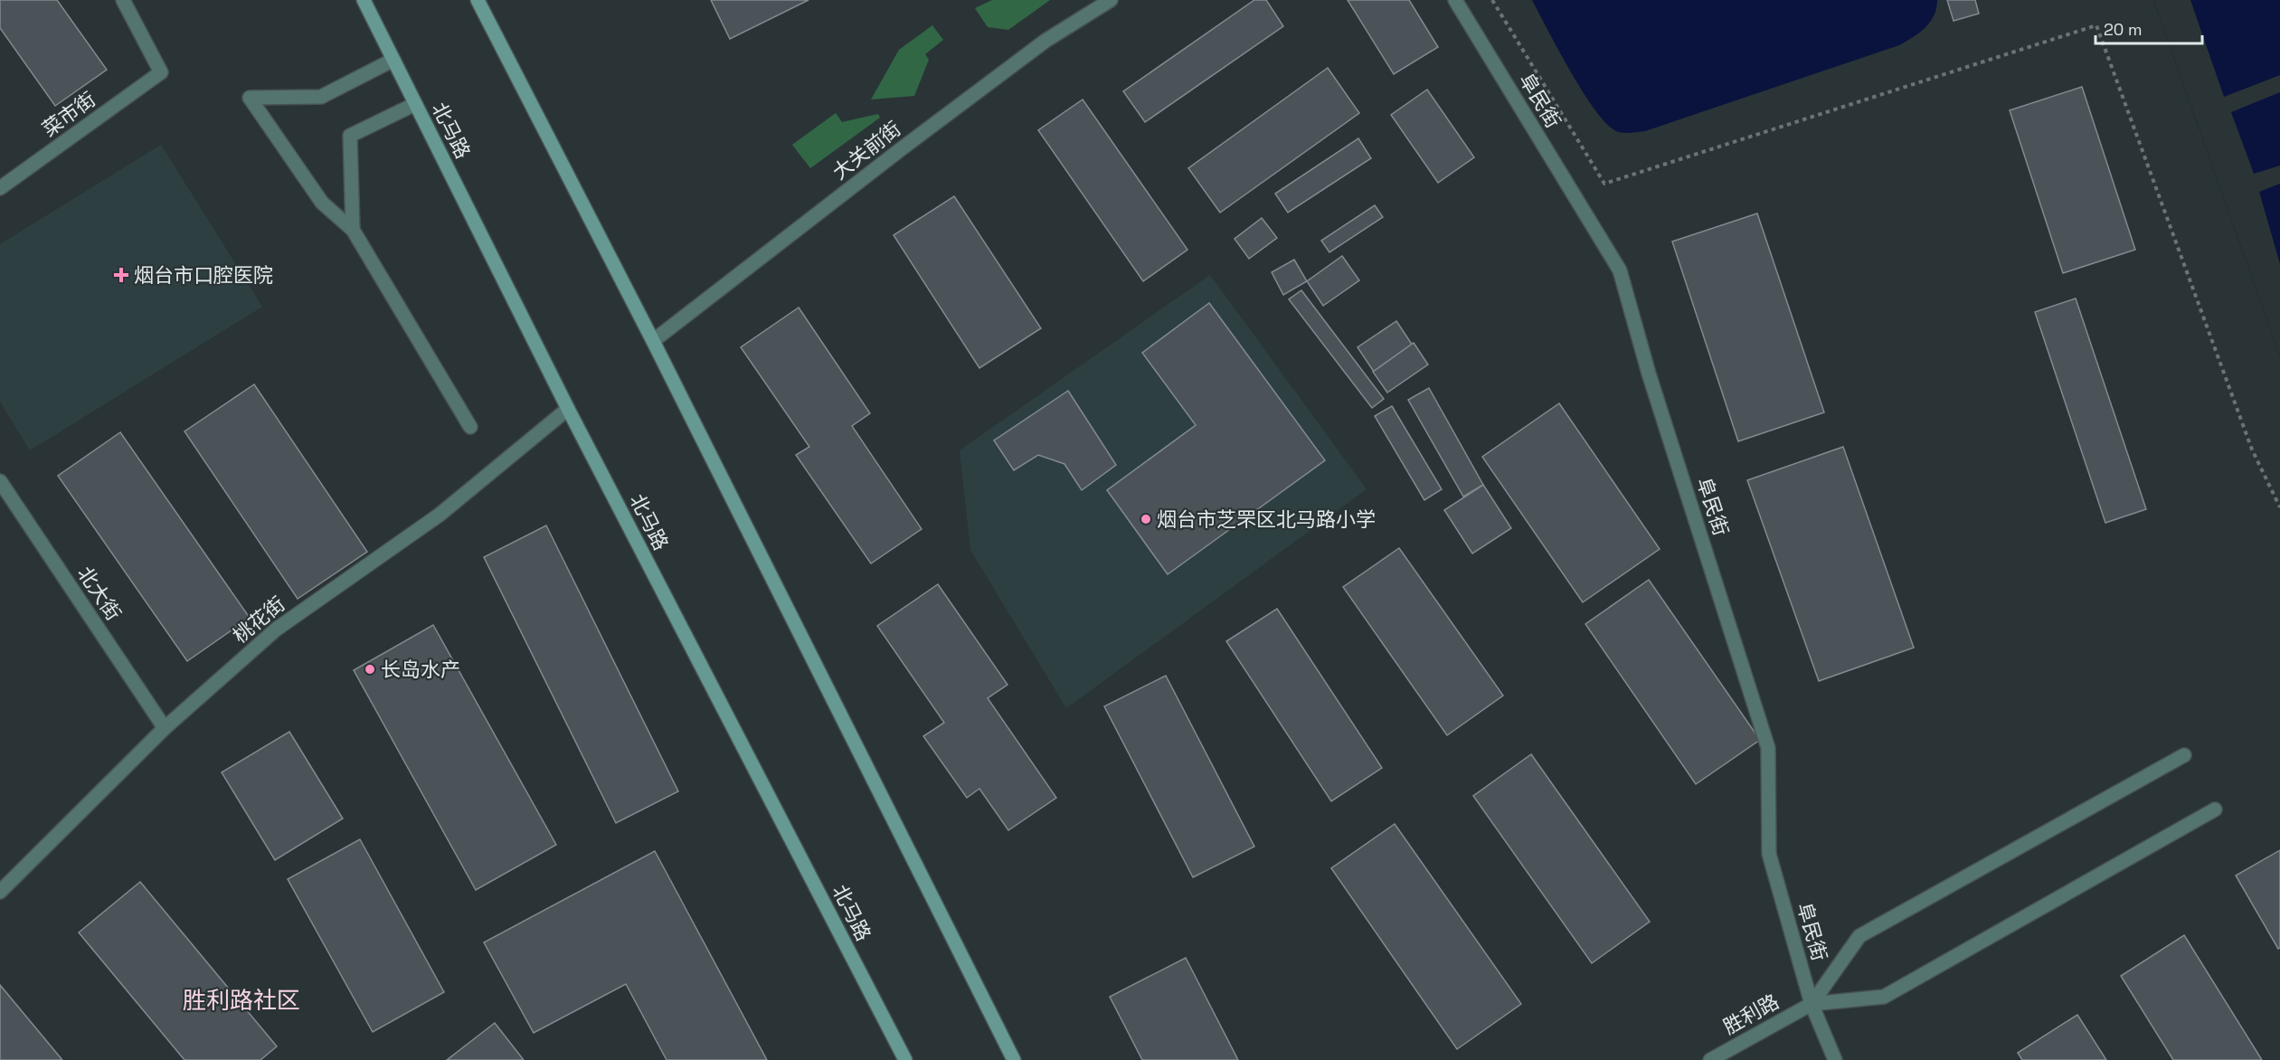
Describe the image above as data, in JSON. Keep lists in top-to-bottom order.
{
  "streets": {
    "main road": ["北马路"],
    "street": [
      "阜民街",
      "菜市街",
      "大关前街",
      "北大街",
      "桃花街",
      "胜利路"
    ]
  },
  "crossings": [
    ["阜民街", "胜利路"],
    ["北马路", "桃花街"],
    ["北大街", "桃花街"]
  ],
  "districts": ["胜利路社区"],
  "places": {
    "health": ["烟台市口腔医院"],
    "other": ["烟台市芝罘区北马路小学", "长岛水产"]
  },
  "scale_bar": "20 m"
}
